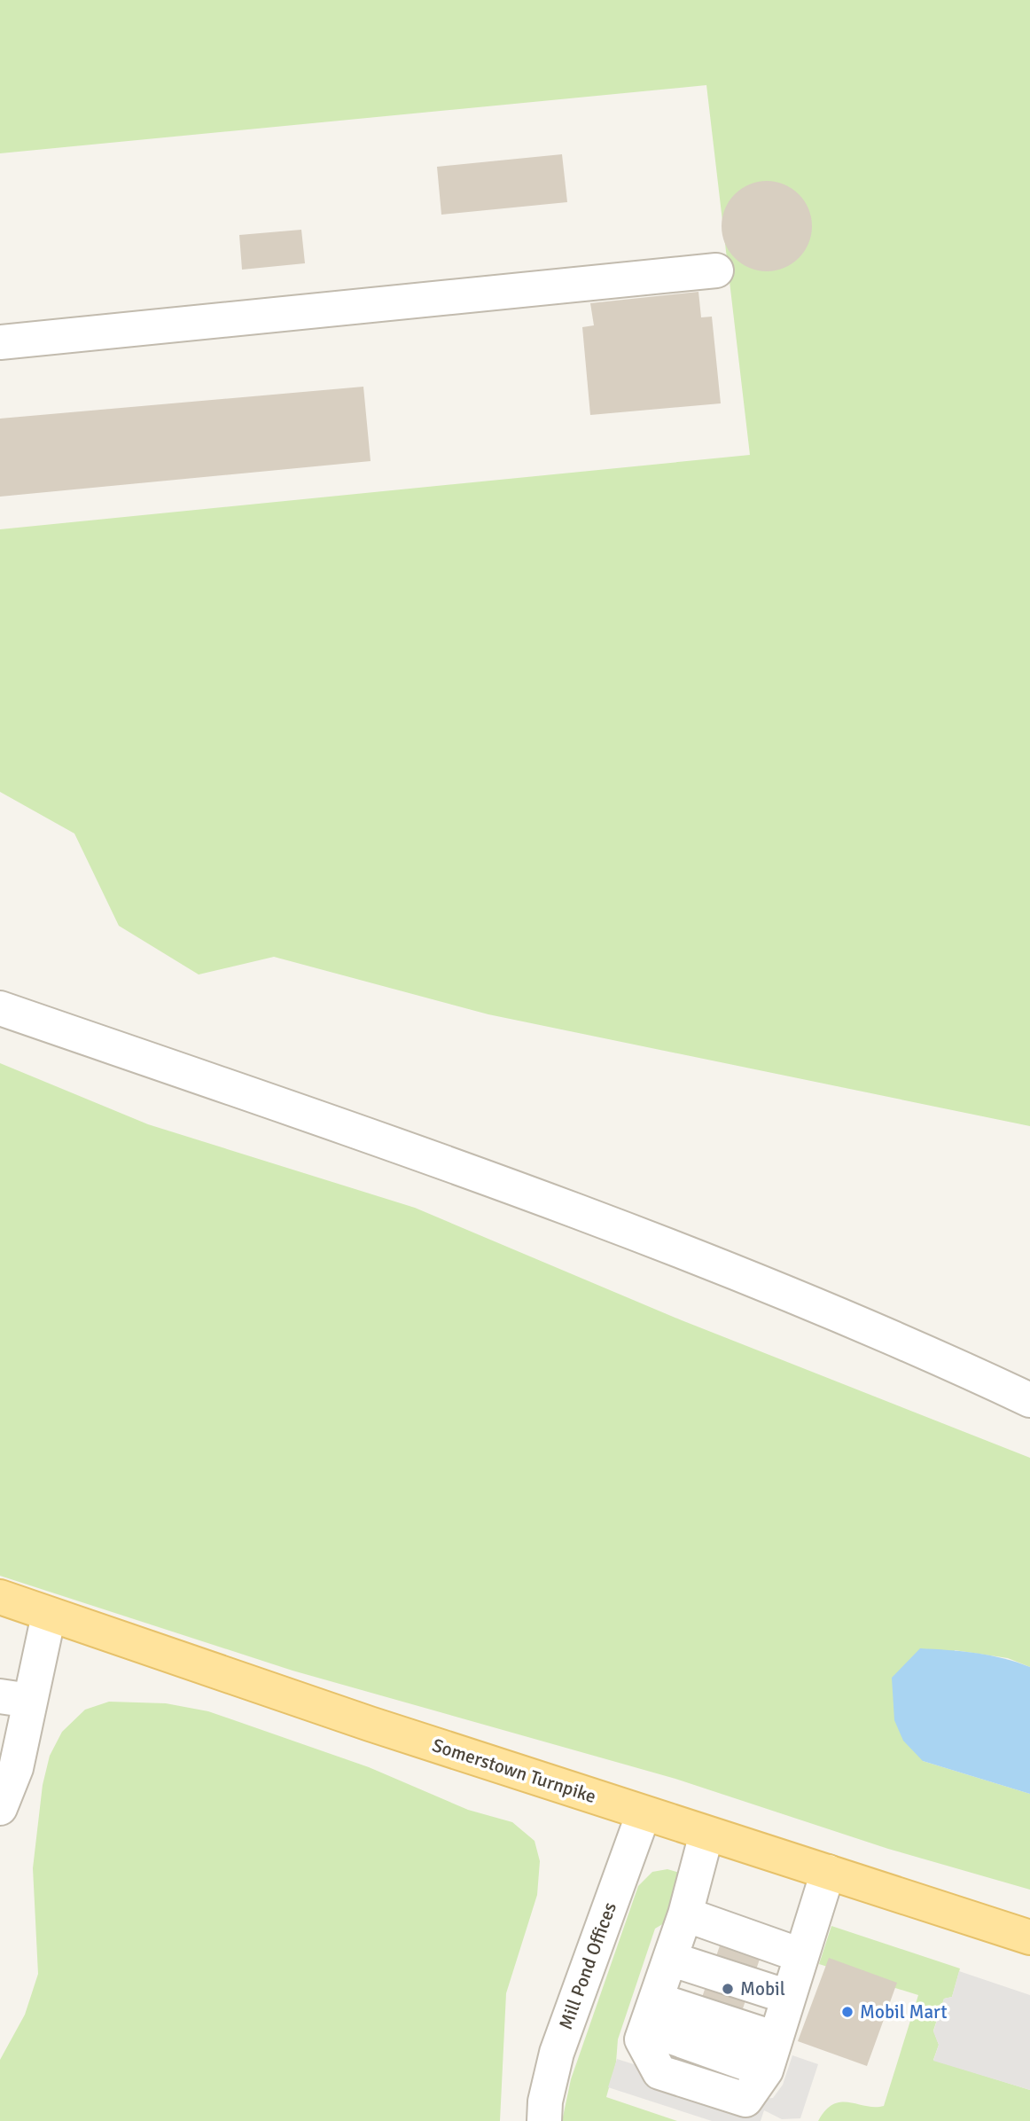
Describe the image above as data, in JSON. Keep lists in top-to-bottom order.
{
  "streets": {
    "main road": ["Somerstown Turnpike"],
    "lane": ["Mill Pond Offices"]
  },
  "crossings": [
    ["Somerstown Turnpike", "Mill Pond Offices"]
  ],
  "places": ["Mobil", "Mobil Mart"]
}
